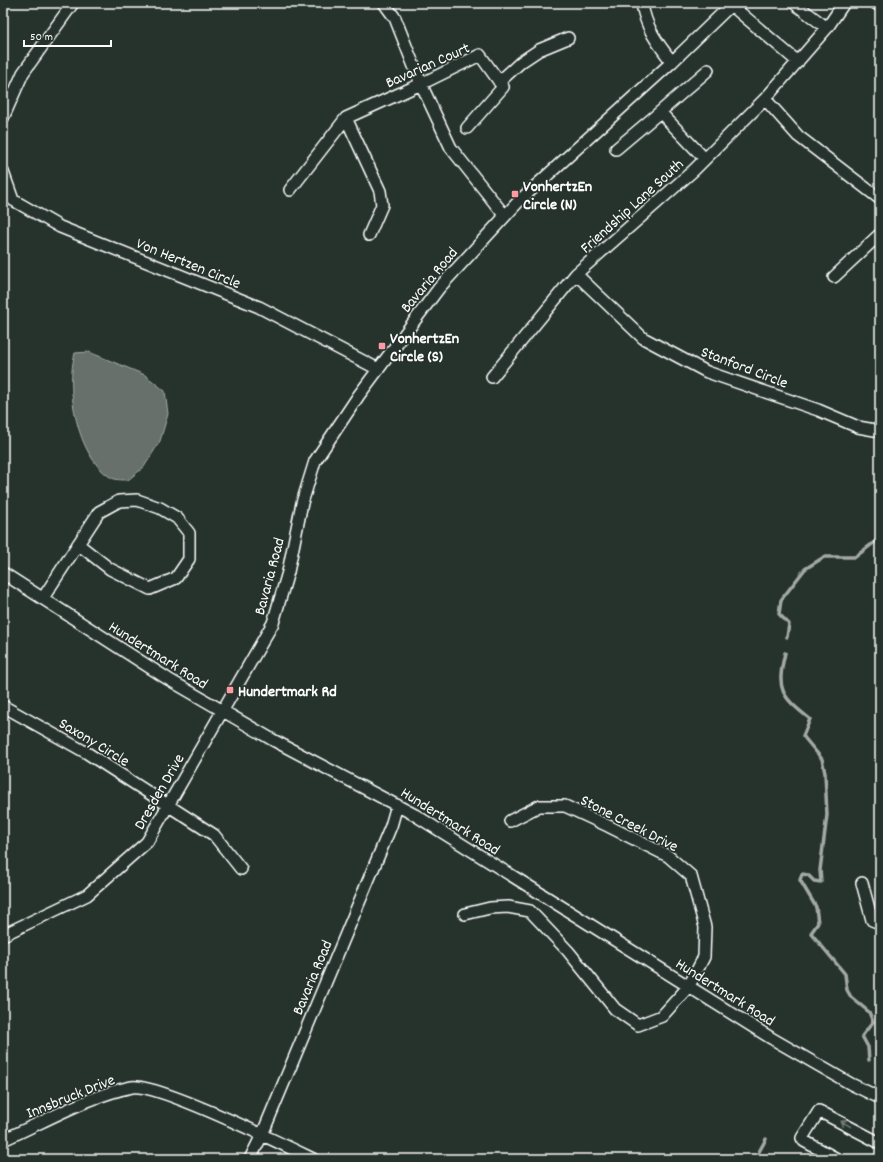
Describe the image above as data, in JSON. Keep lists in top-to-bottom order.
{
  "streets": {
    "street": [
      "Bavarian Court",
      "Friendship Lane South",
      "Von Hertzen Circle",
      "Bavaria Road",
      "Stanford Circle",
      "Hundertmark Road",
      "Saxony Circle",
      "Dresden Drive",
      "Stone Creek Drive",
      "Innsbruck Drive"
    ]
  },
  "crossings": [
    ["Friendship Lane South", "Stanford Circle"],
    ["Von Hertzen Circle", "Bavaria Road"],
    ["Bavaria Road", "Hundertmark Road"],
    ["Bavaria Road", "Dresden Drive"],
    ["Bavaria Road", "Innsbruck Drive"],
    ["Hundertmark Road", "Dresden Drive"],
    ["Hundertmark Road", "Stone Creek Drive"],
    ["Saxony Circle", "Dresden Drive"]
  ],
  "places": {
    "transit": ["VonhertzEn Circle (N)", "VonhertzEn Circle (S)", "Hundertmark Rd"]
  },
  "scale_bar": "50 m"
}
